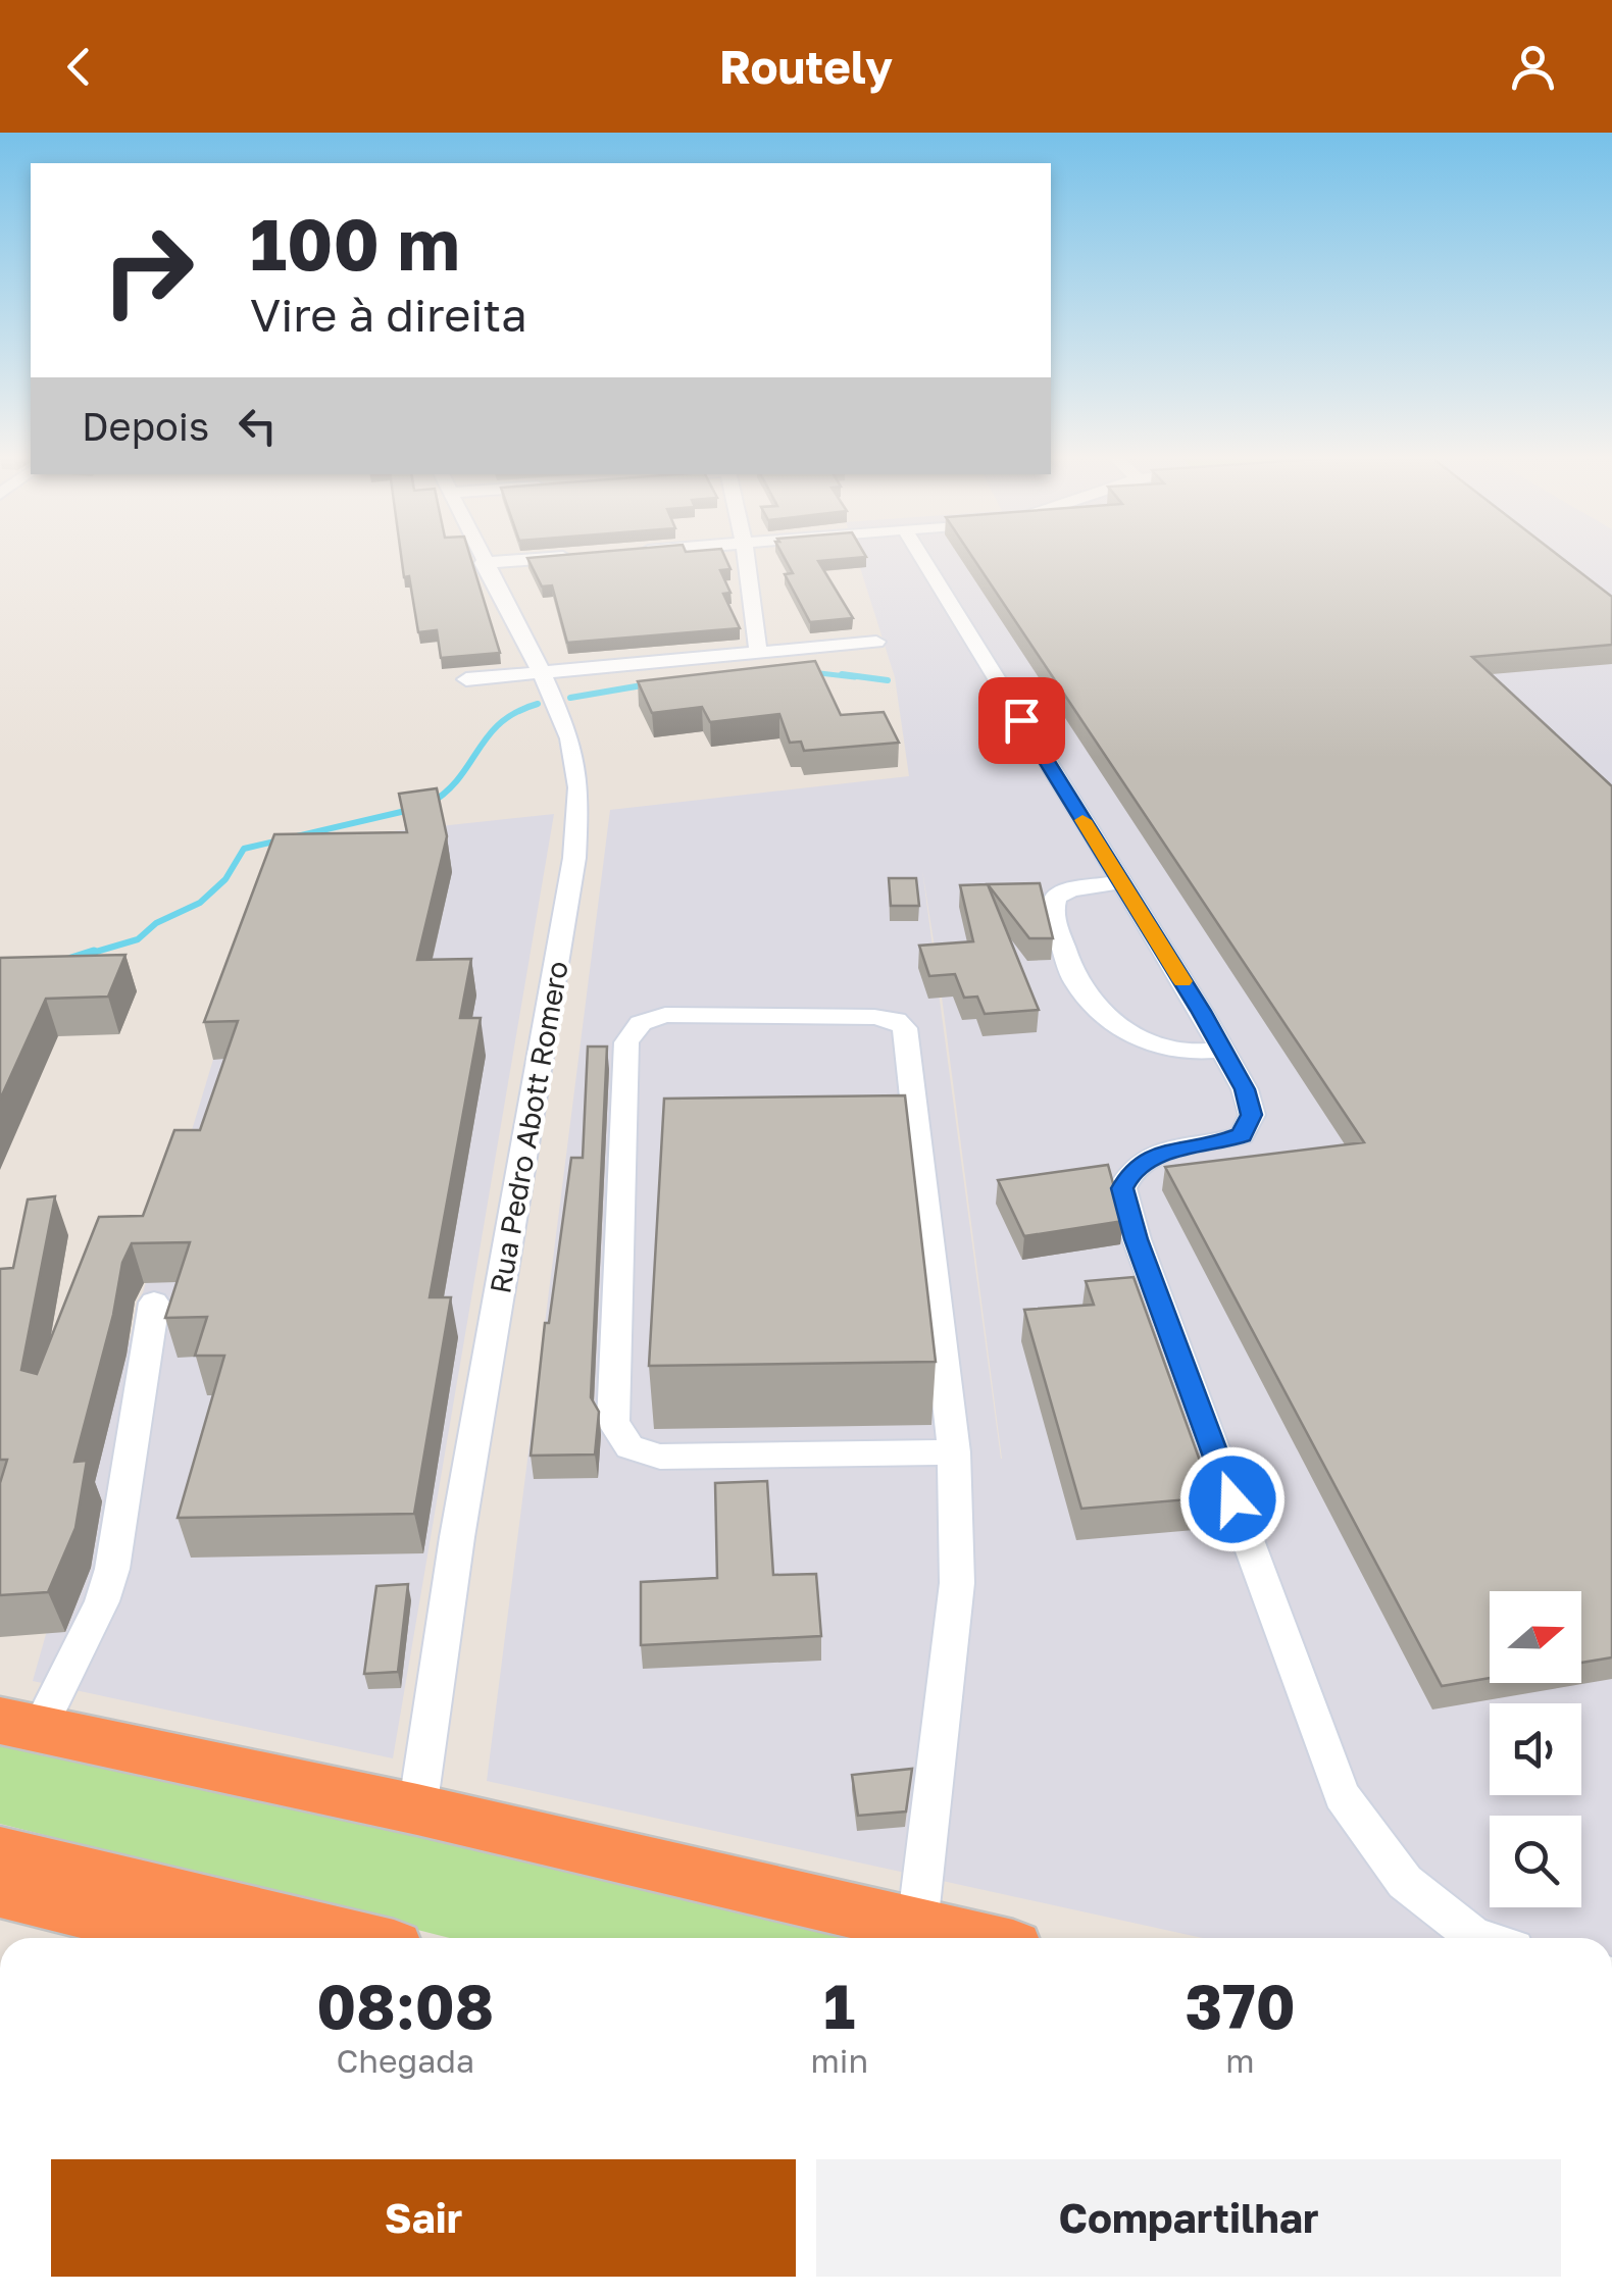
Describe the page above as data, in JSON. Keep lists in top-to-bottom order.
{
  "streets": {
    "street": ["Rua Pedro Abott Romero"]
  },
  "north": "right",
  "page": {
    "header": "Routely",
    "turn": ["100 m", "Vire à direita"],
    "then": "Depois",
    "eta": [
      "08:08",
      "Chegada",
      "1",
      "min",
      "370",
      "m"
    ],
    "buttons": ["Sair", "Compartilhar"]
  }
}
